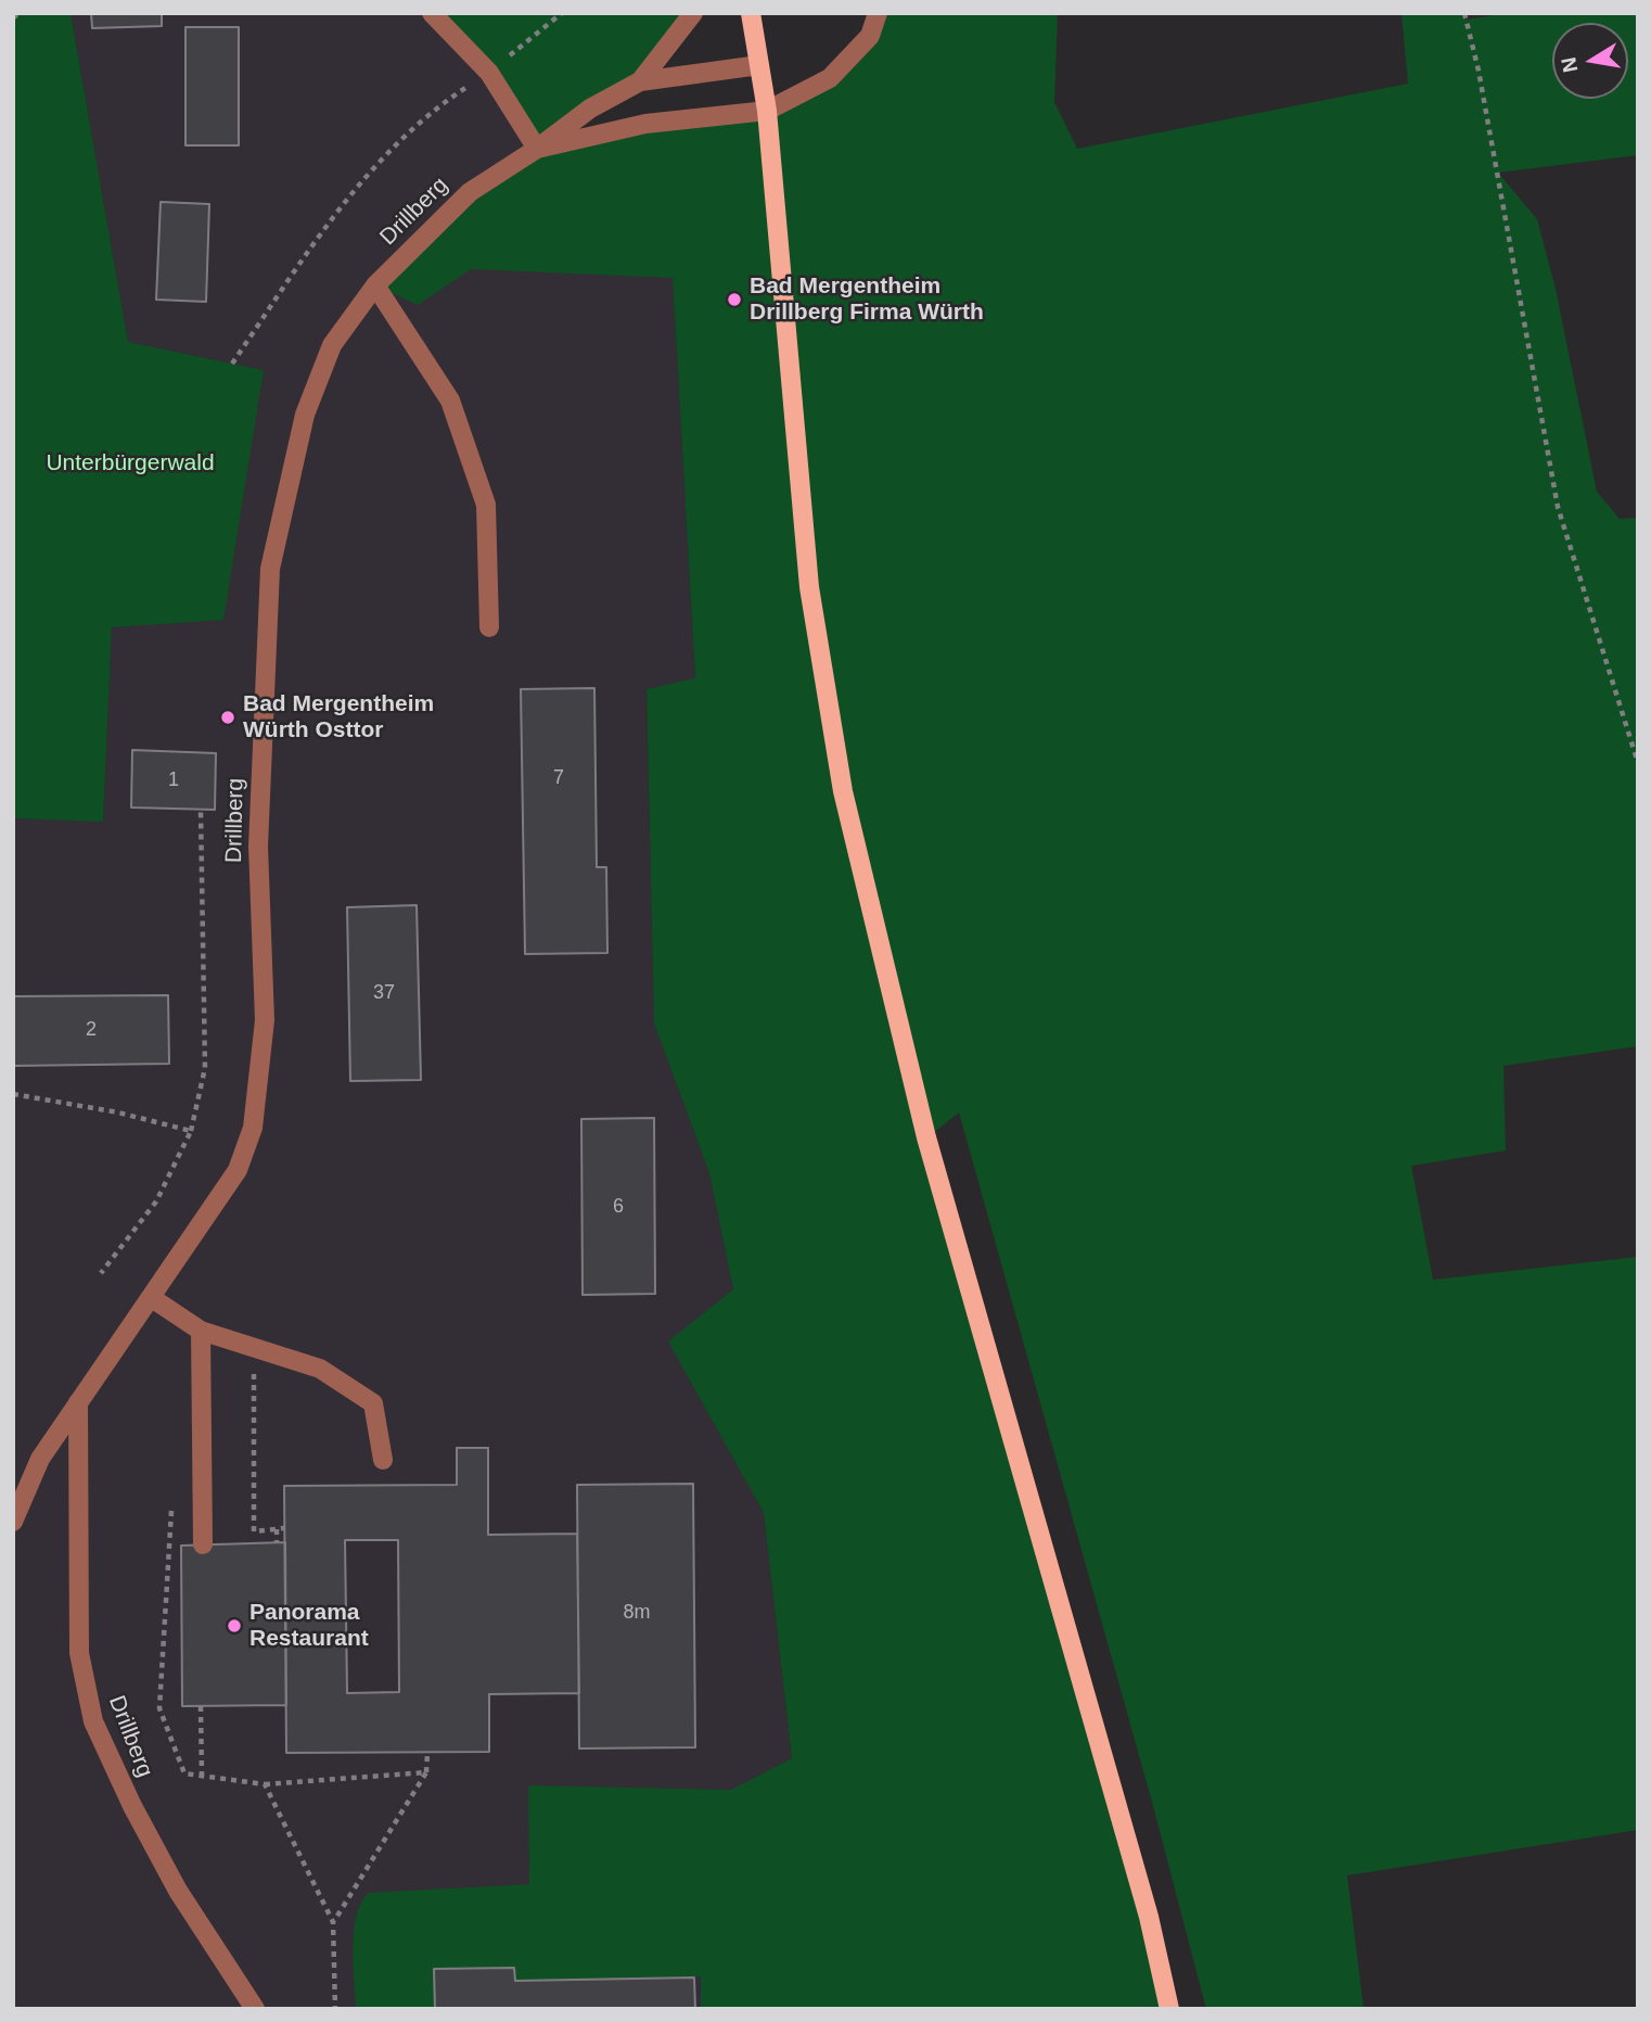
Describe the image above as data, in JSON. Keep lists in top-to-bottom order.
{
  "streets": {
    "street": ["Drillberg"]
  },
  "parks": ["Unterbürgerwald"],
  "places": ["Bad Mergentheim Drillberg Firma Würth", "Bad Mergentheim Würth Osttor", "Panorama Restaurant"],
  "house_numbers": [
    "7",
    "1",
    "37",
    "2",
    "6",
    "8m"
  ],
  "north": "left"
}
